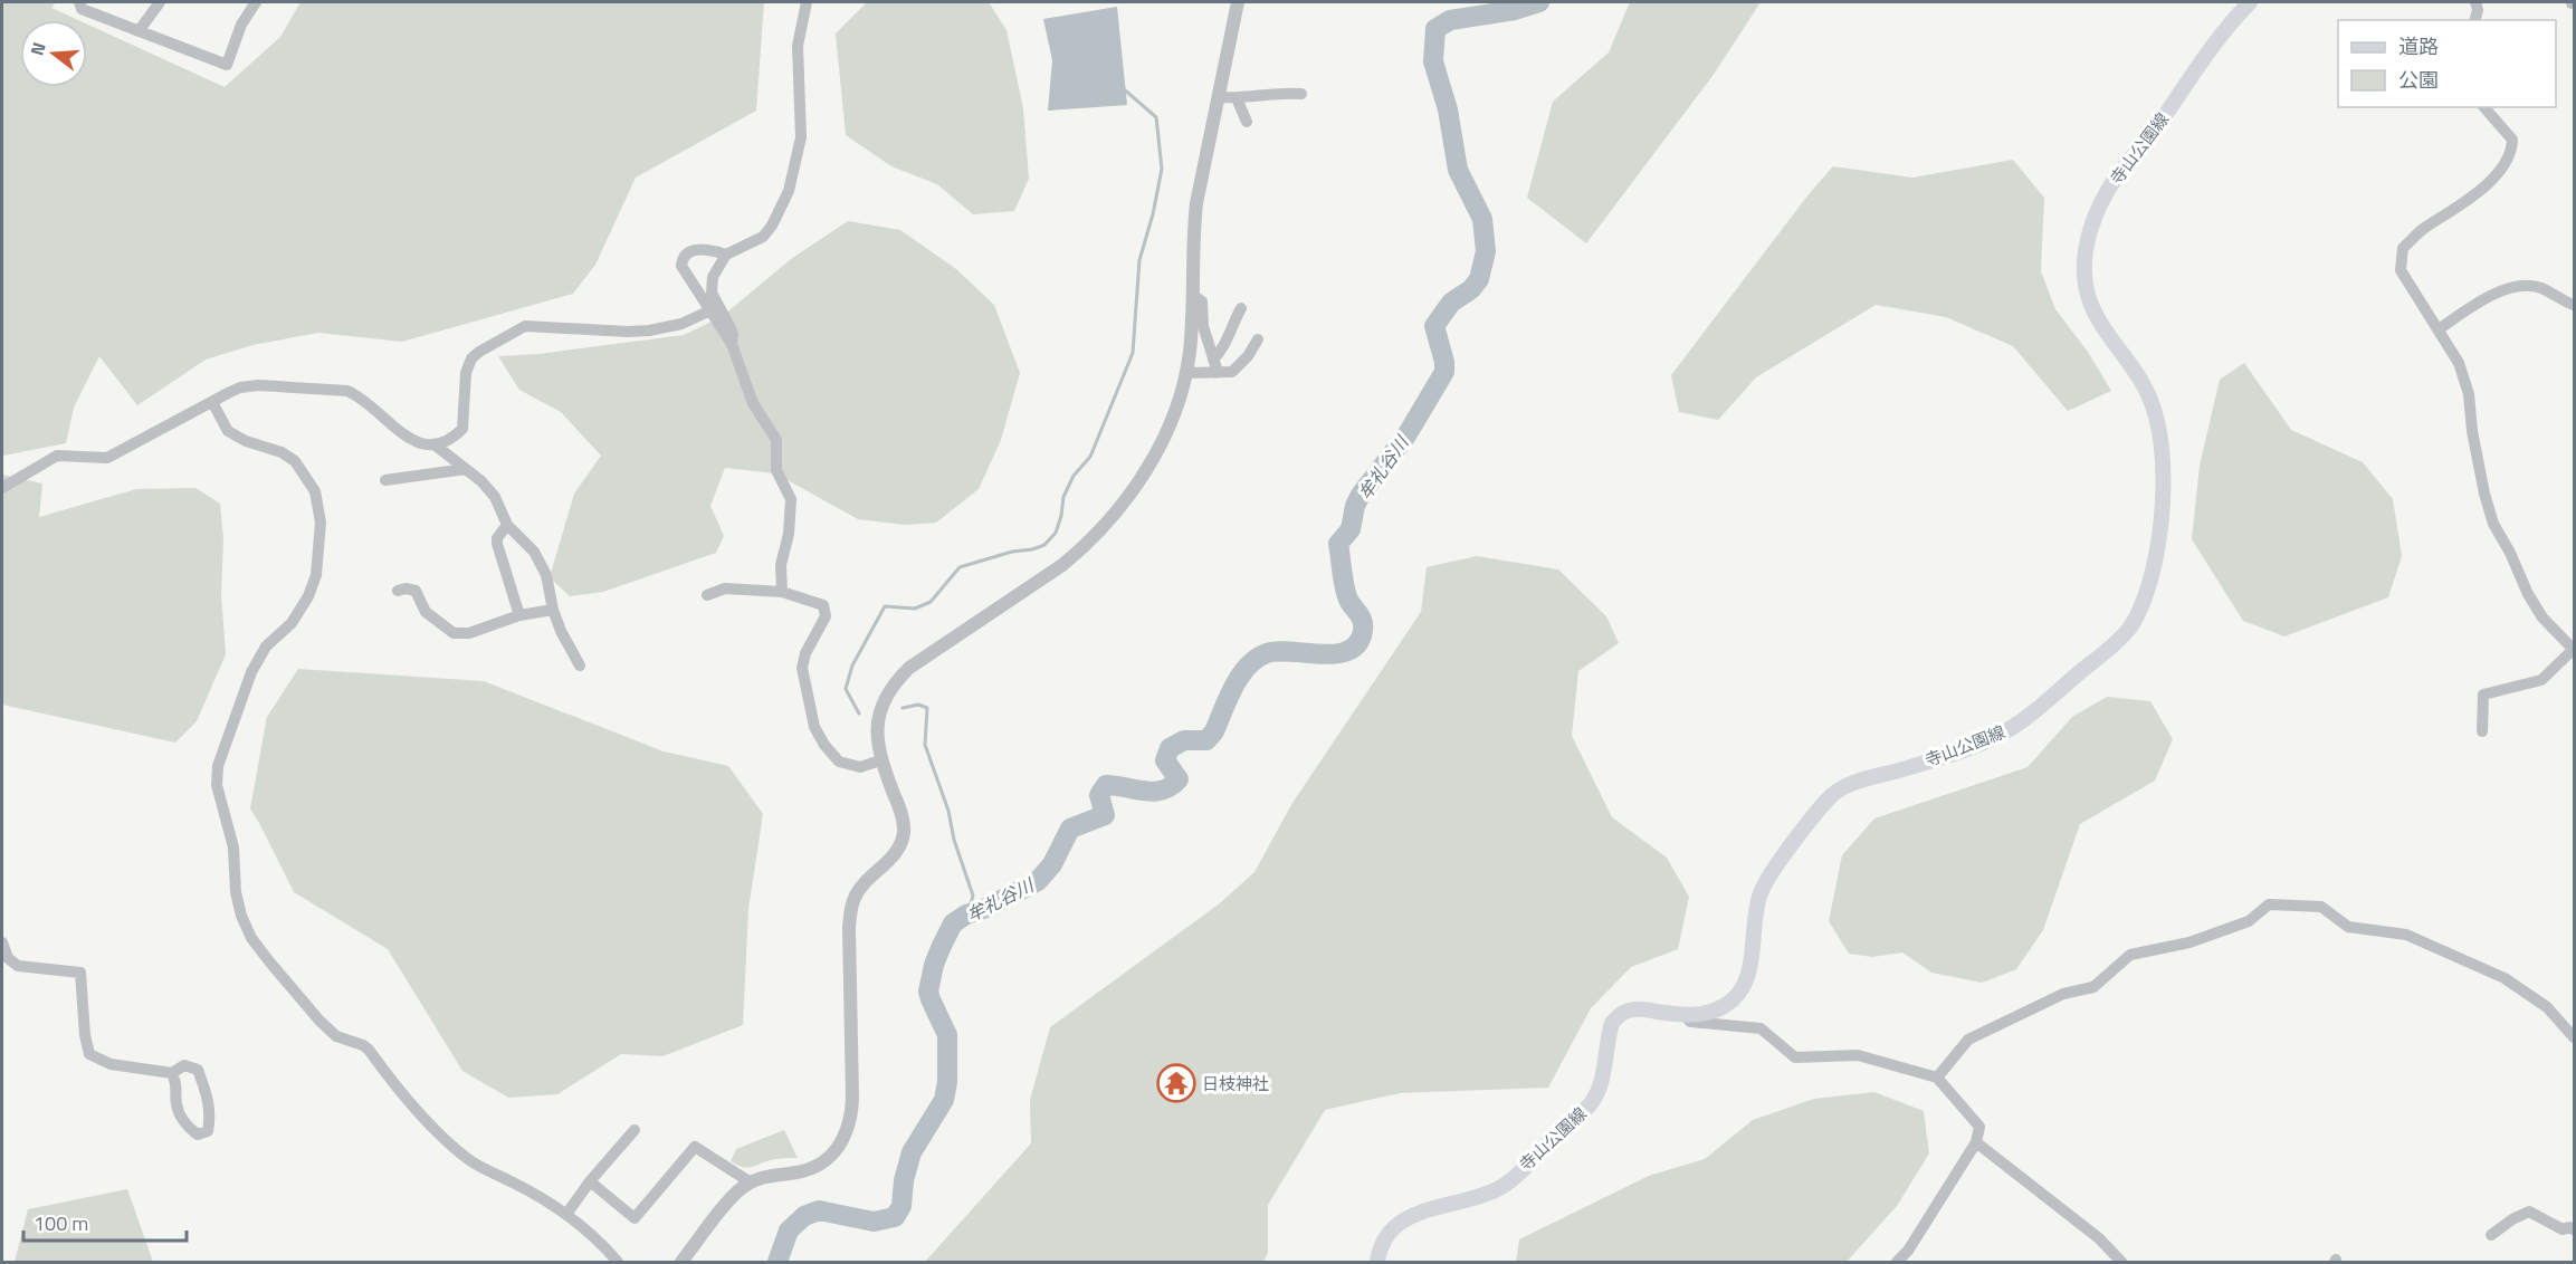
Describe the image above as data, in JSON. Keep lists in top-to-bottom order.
{
  "streets": {
    "main road": ["寺山公園線"]
  },
  "water": ["牟礼谷川"],
  "places": {
    "temple": ["日枝神社"]
  },
  "legend": ["道路", "公園"],
  "scale_bar": "100 m",
  "north": "left"
}
